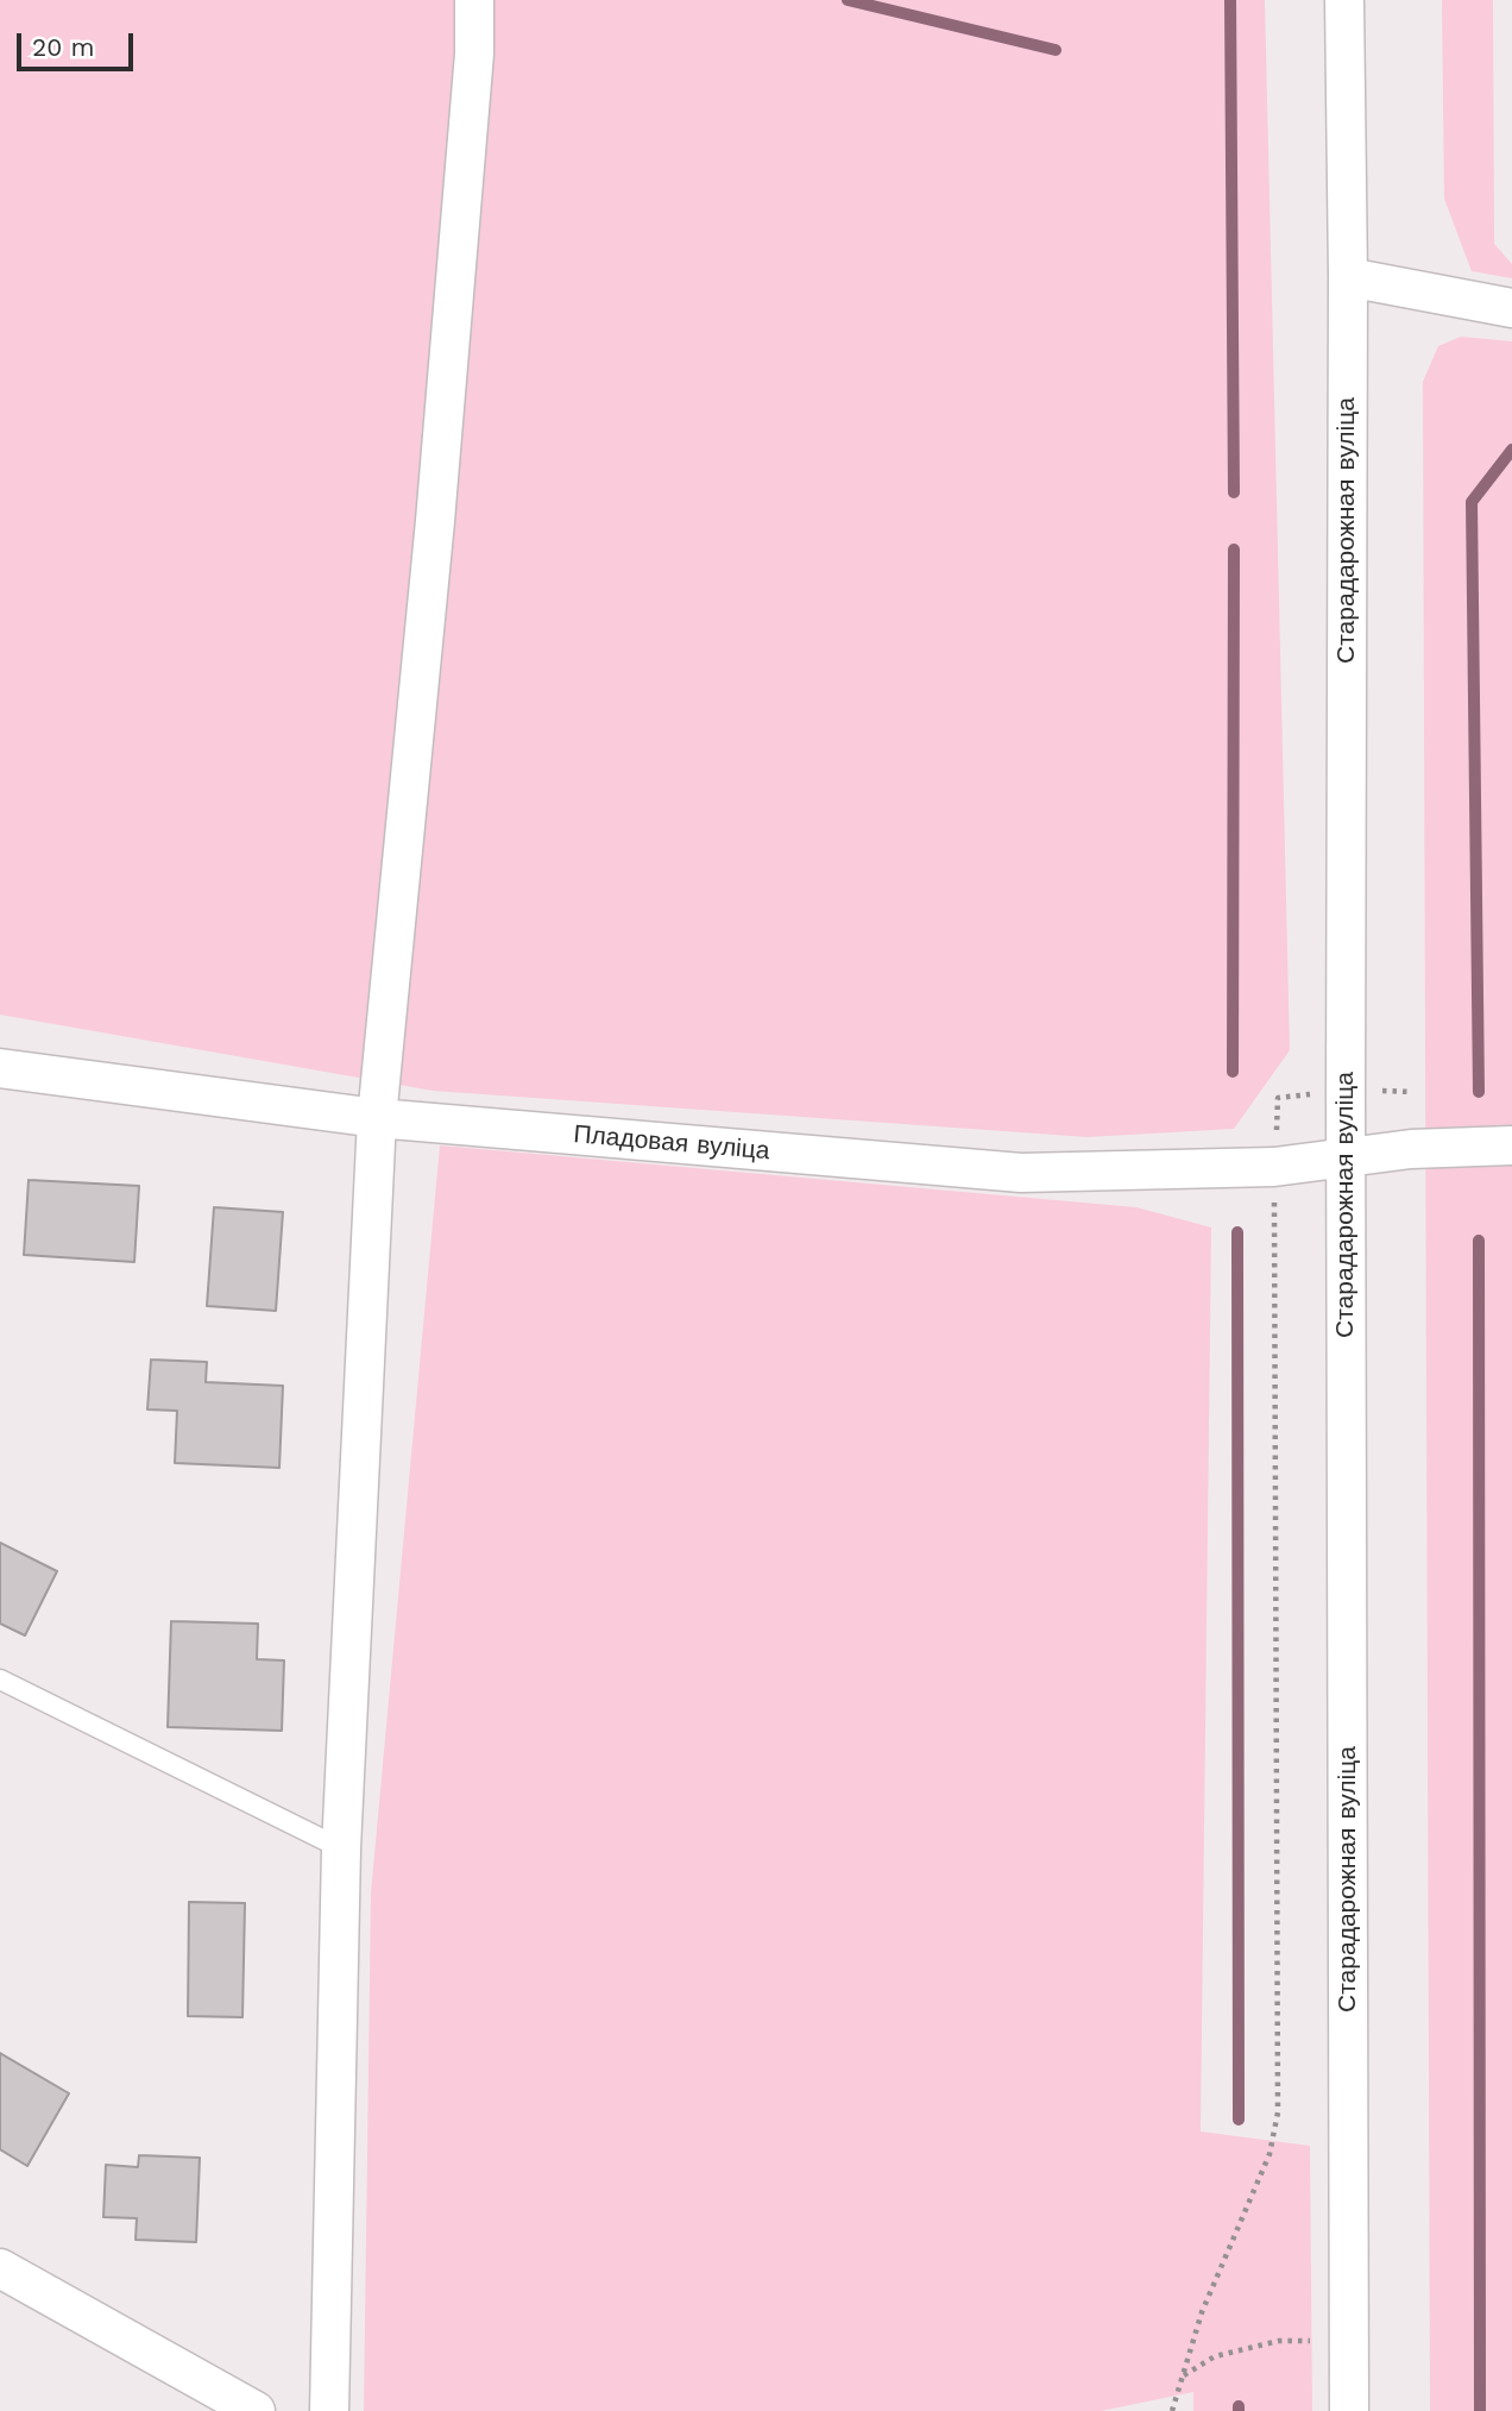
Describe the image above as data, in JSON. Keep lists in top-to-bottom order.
{
  "streets": {
    "street": ["Старадарожная вуліца", "Пладовая вуліца"]
  },
  "crossings": [
    ["Старадарожная вуліца", "Пладовая вуліца"]
  ],
  "scale_bar": "20 m"
}
